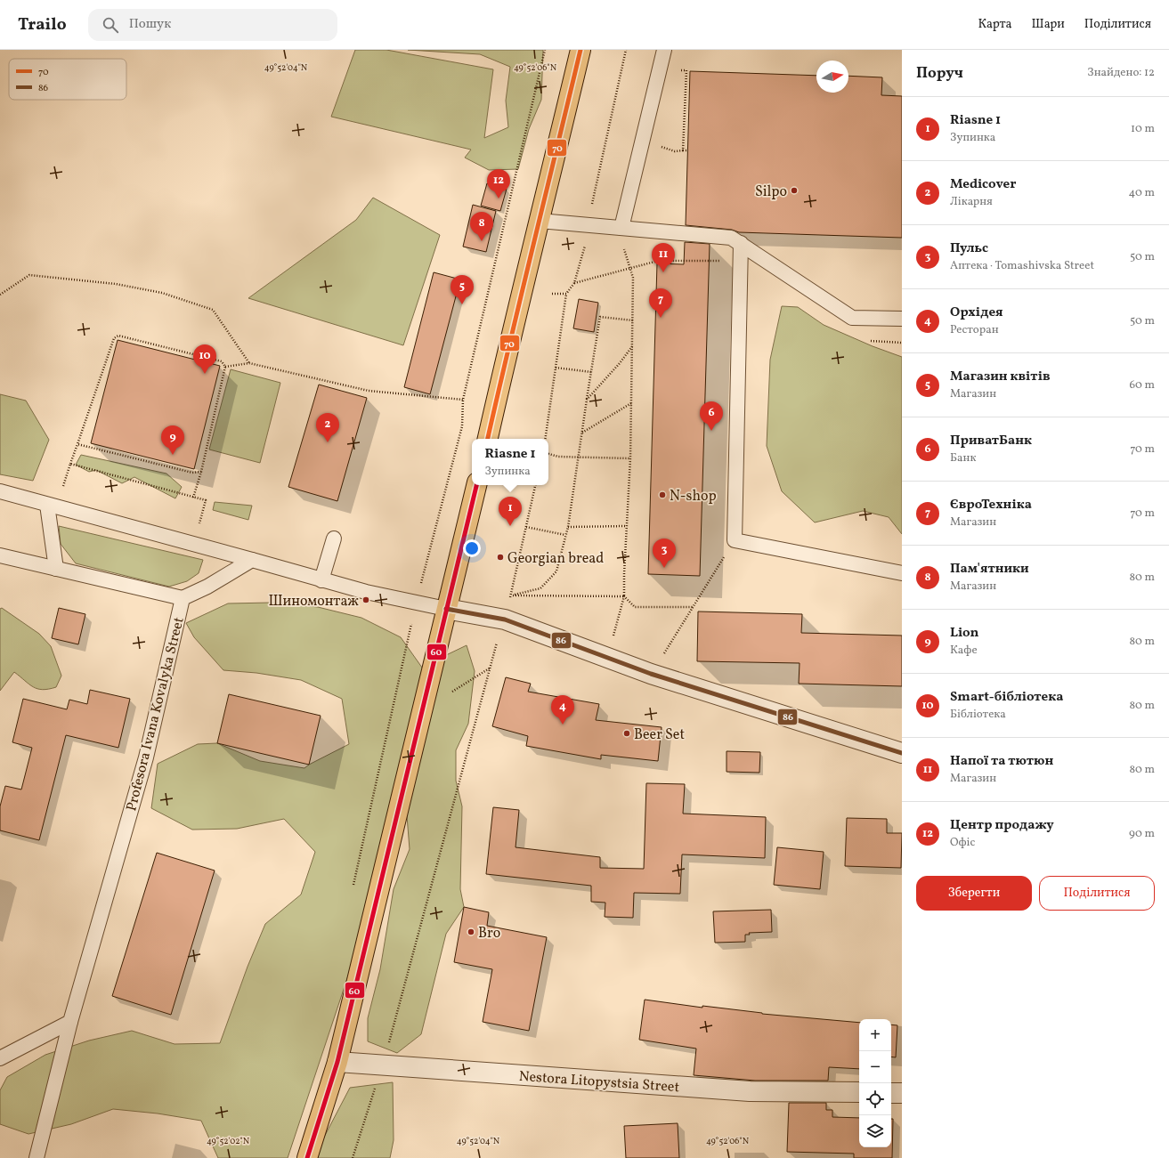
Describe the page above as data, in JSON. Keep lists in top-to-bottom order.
{
  "streets": {
    "street": ["Nestora Litopystsia Street"],
    "lane": ["Profesora Ivana Kovalyka Street"]
  },
  "places": [
    "Silpo",
    "N-shop",
    "Georgian bread",
    "Шиномонтаж",
    "Beer Set",
    "Bro"
  ],
  "lines": ["transit line 70", "transit line 60", "transit line 86"],
  "legend": ["70", "86"],
  "north": "right",
  "page": {
    "header": "Trailo",
    "search": "Пошук",
    "nav": ["Карта", "Шари", "Поділитися"],
    "heading": ["Поруч", "Знайдено: 12"],
    "list": [
      {
        "mark": "1",
        "name": "Riasne 1",
        "note": "Зупинка",
        "value": "10 m"
      },
      {
        "mark": "2",
        "name": "Medicover",
        "note": "Лікарня",
        "value": "40 m"
      },
      {
        "mark": "3",
        "name": "Пульс",
        "note": "Аптека · Tomashivska Street",
        "value": "50 m"
      },
      {
        "mark": "4",
        "name": "Орхідея",
        "note": "Ресторан",
        "value": "50 m"
      },
      {
        "mark": "5",
        "name": "Магазин квітів",
        "note": "Магазин",
        "value": "60 m"
      },
      {
        "mark": "6",
        "name": "ПриватБанк",
        "note": "Банк",
        "value": "70 m"
      },
      {
        "mark": "7",
        "name": "ЄвроТехніка",
        "note": "Магазин",
        "value": "70 m"
      },
      {
        "mark": "8",
        "name": "Пам'ятники",
        "note": "Магазин",
        "value": "80 m"
      },
      {
        "mark": "9",
        "name": "Lion",
        "note": "Кафе",
        "value": "80 m"
      },
      {
        "mark": "10",
        "name": "Smart-бібліотека",
        "note": "Бібліотека",
        "value": "80 m"
      },
      {
        "mark": "11",
        "name": "Напої та тютюн",
        "note": "Магазин",
        "value": "80 m"
      },
      {
        "mark": "12",
        "name": "Центр продажу",
        "note": "Офіс",
        "value": "90 m"
      }
    ],
    "pins": [
      "12",
      "8",
      "11",
      "5",
      "7",
      "10",
      "6",
      "2",
      "9",
      "1",
      "3",
      "4"
    ],
    "popup": ["Riasne 1", "Зупинка"],
    "buttons": ["Зберегти", "Поділитися"],
    "map_buttons": ["+", "−"]
  },
  "coordinates": ["49°52'04\"N", "49°52'06\"N", "49°52'02\"N"]
}
